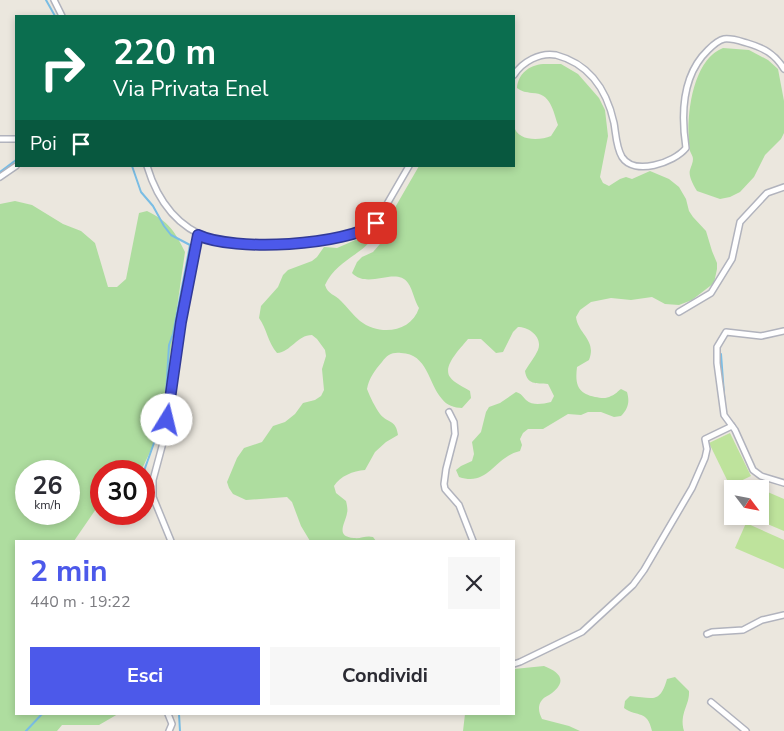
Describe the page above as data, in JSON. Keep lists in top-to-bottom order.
{
  "north": "bottom right",
  "page": {
    "turn": ["220 m", "Via Privata Enel"],
    "then": "Poi",
    "speed": "26 km/h",
    "limit": "30",
    "heading": ["2 min", "440 m · 19:22"],
    "buttons": ["Esci", "Condividi"]
  }
}
